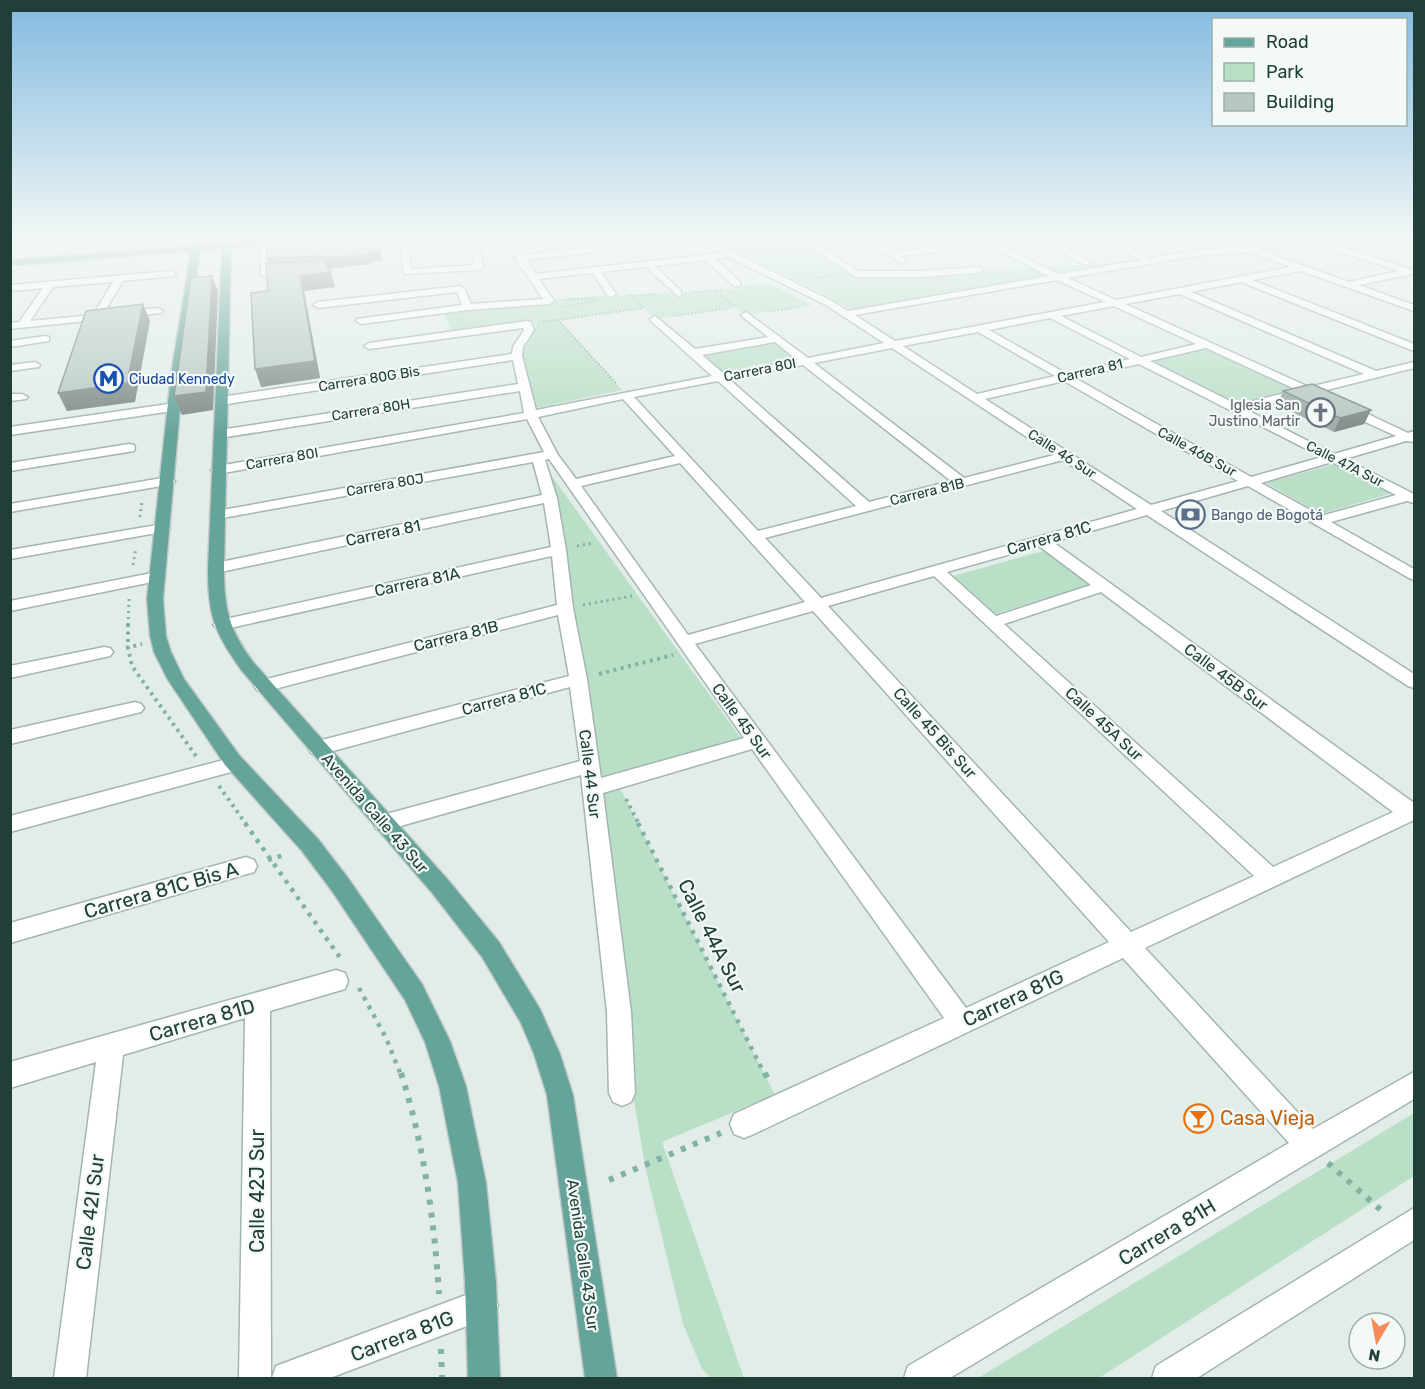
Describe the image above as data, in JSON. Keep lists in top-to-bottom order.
{
  "streets": {
    "main road": ["Avenida Calle 43 Sur"],
    "street": [
      "Carrera 80I",
      "Carrera 81",
      "Carrera 80G Bis",
      "Carrera 80H",
      "Calle 46B Sur",
      "Calle 46 Sur",
      "Calle 47A Sur",
      "Carrera 80J",
      "Carrera 81B",
      "Carrera 81C",
      "Carrera 81A",
      "Calle 45B Sur",
      "Calle 45 Sur",
      "Calle 45A Sur",
      "Calle 45 Bis Sur",
      "Calle 44 Sur",
      "Carrera 81C Bis A",
      "Carrera 81G",
      "Carrera 81D",
      "Calle 42J Sur",
      "Calle 42I Sur",
      "Carrera 81H"
    ],
    "path": ["Calle 44A Sur"]
  },
  "crossings": [
    ["Carrera 80I", "Calle 46B Sur"],
    ["Carrera 80I", "Calle 46 Sur"],
    ["Carrera 80I", "Calle 47A Sur"],
    ["Carrera 80I", "Calle 45 Sur"],
    ["Carrera 80I", "Calle 45 Bis Sur"],
    ["Carrera 80I", "Avenida Calle 43 Sur"],
    ["Carrera 81", "Calle 46B Sur"],
    ["Carrera 81", "Calle 46 Sur"],
    ["Carrera 81", "Calle 47A Sur"],
    ["Carrera 81", "Calle 44 Sur"],
    ["Carrera 81", "Avenida Calle 43 Sur"],
    ["Carrera 80G Bis", "Calle 45 Sur"],
    ["Carrera 80G Bis", "Avenida Calle 43 Sur"],
    ["Carrera 80H", "Calle 45 Sur"],
    ["Carrera 80H", "Avenida Calle 43 Sur"],
    ["Calle 46B Sur", "Carrera 81C"],
    ["Calle 46 Sur", "Carrera 81B"],
    ["Calle 46 Sur", "Carrera 81C"],
    ["Calle 47A Sur", "Carrera 81C"],
    ["Carrera 80J", "Calle 45 Sur"],
    ["Carrera 80J", "Calle 44 Sur"],
    ["Carrera 80J", "Avenida Calle 43 Sur"],
    ["Carrera 81B", "Calle 45 Bis Sur"],
    ["Carrera 81B", "Calle 44 Sur"],
    ["Carrera 81B", "Avenida Calle 43 Sur"],
    ["Carrera 81C", "Calle 45B Sur"],
    ["Carrera 81C", "Calle 45 Sur"],
    ["Carrera 81C", "Calle 45A Sur"],
    ["Carrera 81C", "Calle 45 Bis Sur"],
    ["Carrera 81C", "Calle 44 Sur"],
    ["Carrera 81C", "Avenida Calle 43 Sur"],
    ["Carrera 81A", "Calle 44 Sur"],
    ["Carrera 81A", "Avenida Calle 43 Sur"],
    ["Calle 45B Sur", "Carrera 81G"],
    ["Calle 45 Sur", "Calle 44 Sur"],
    ["Calle 45 Sur", "Carrera 81G"],
    ["Calle 45A Sur", "Carrera 81G"],
    ["Calle 45 Bis Sur", "Carrera 81G"],
    ["Calle 45 Bis Sur", "Carrera 81H"],
    ["Calle 44A Sur", "Carrera 81G"],
    ["Carrera 81D", "Calle 42J Sur"],
    ["Carrera 81D", "Calle 42I Sur"]
  ],
  "places": {
    "metro station": ["Ciudad Kennedy"],
    "church": ["Iglesia San Justino Martir"],
    "bank": ["Bango de Bogotá"],
    "bar": ["Casa Vieja"]
  },
  "legend": ["Road", "Park", "Building"],
  "north": "bottom"
}
